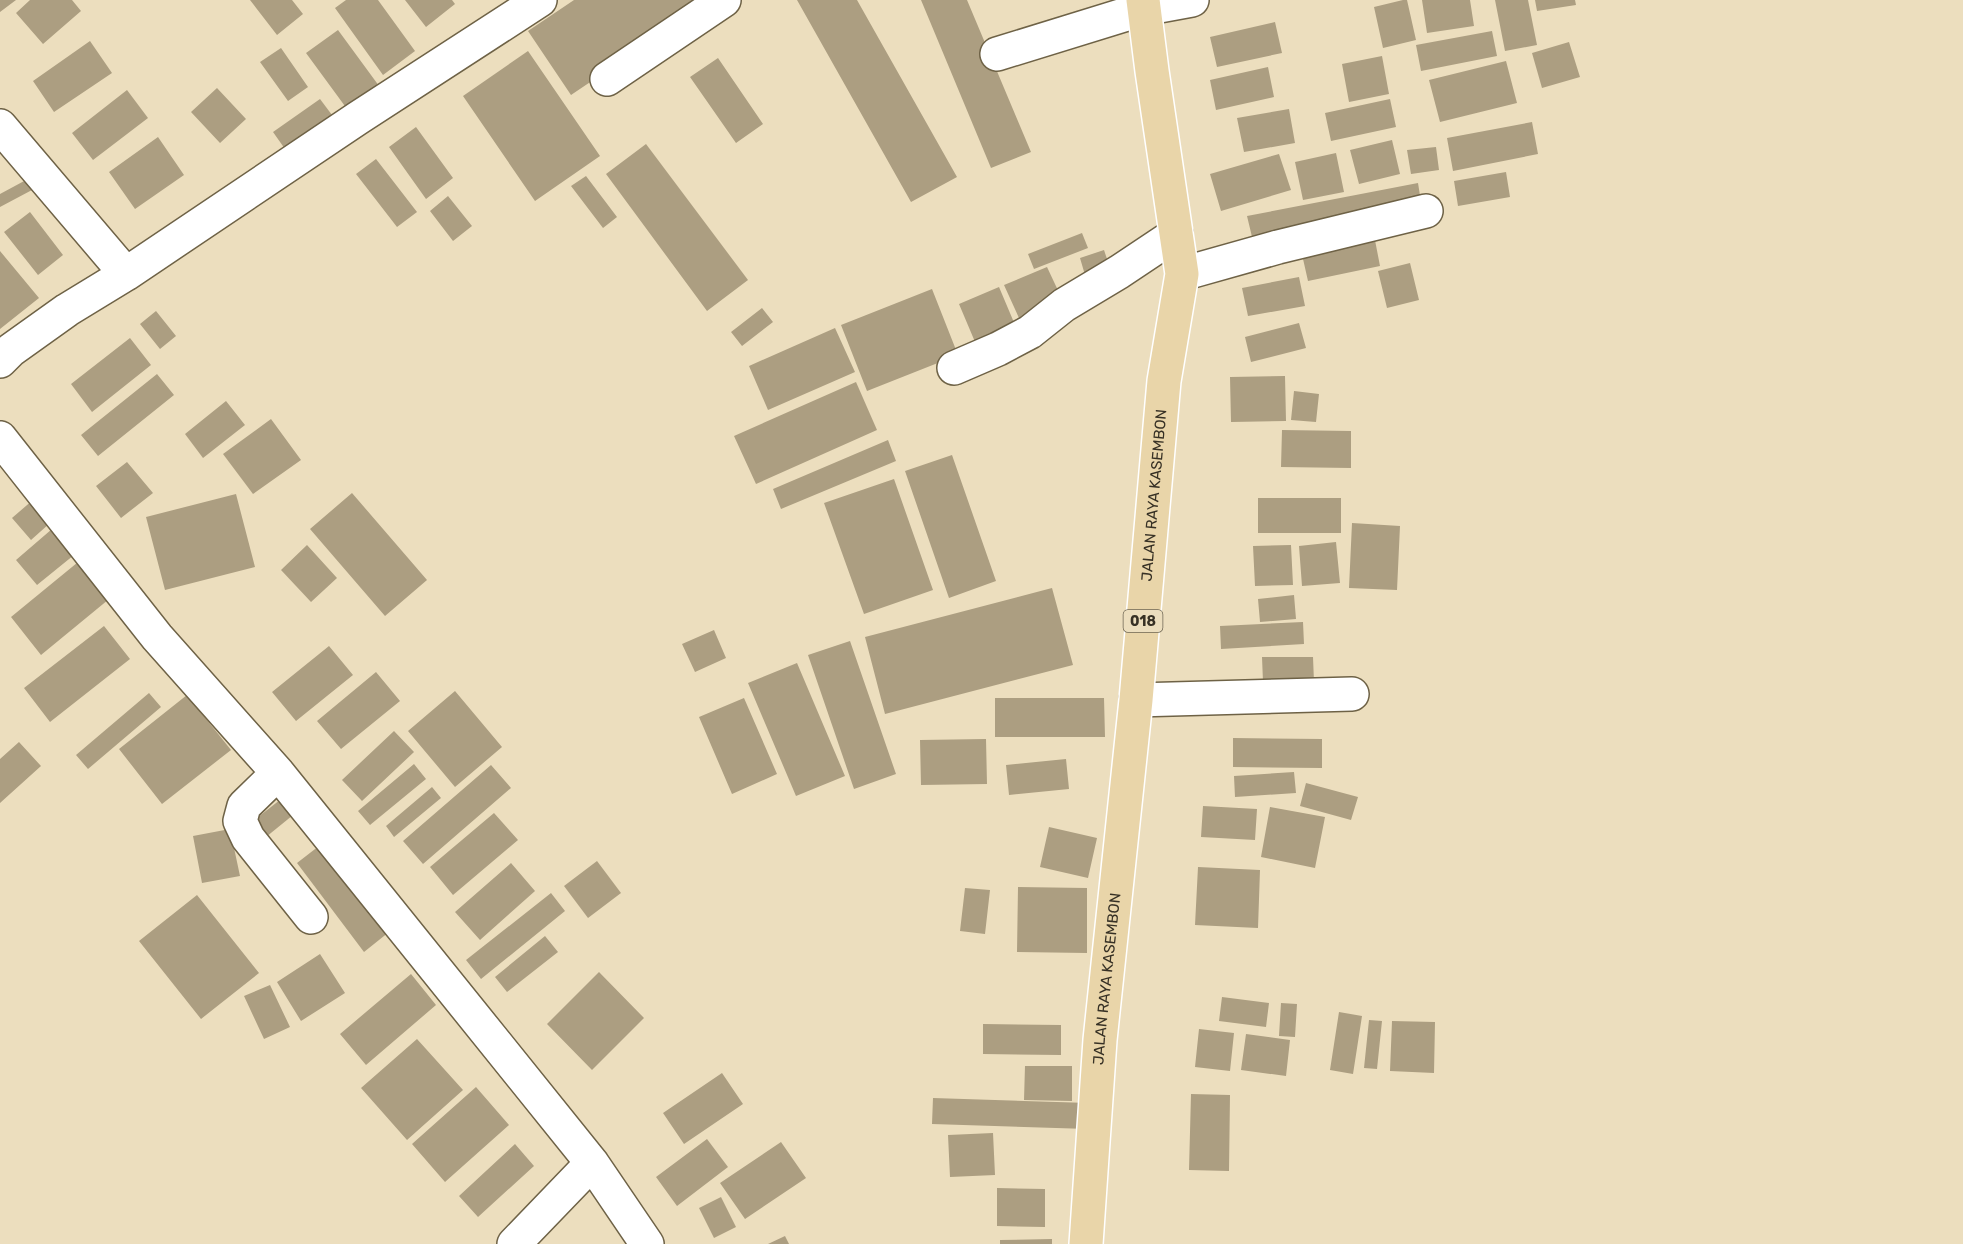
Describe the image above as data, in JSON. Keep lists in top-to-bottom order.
{
  "streets": {
    "main road": ["JALAN RAYA KASEMBON", "018"]
  }
}
